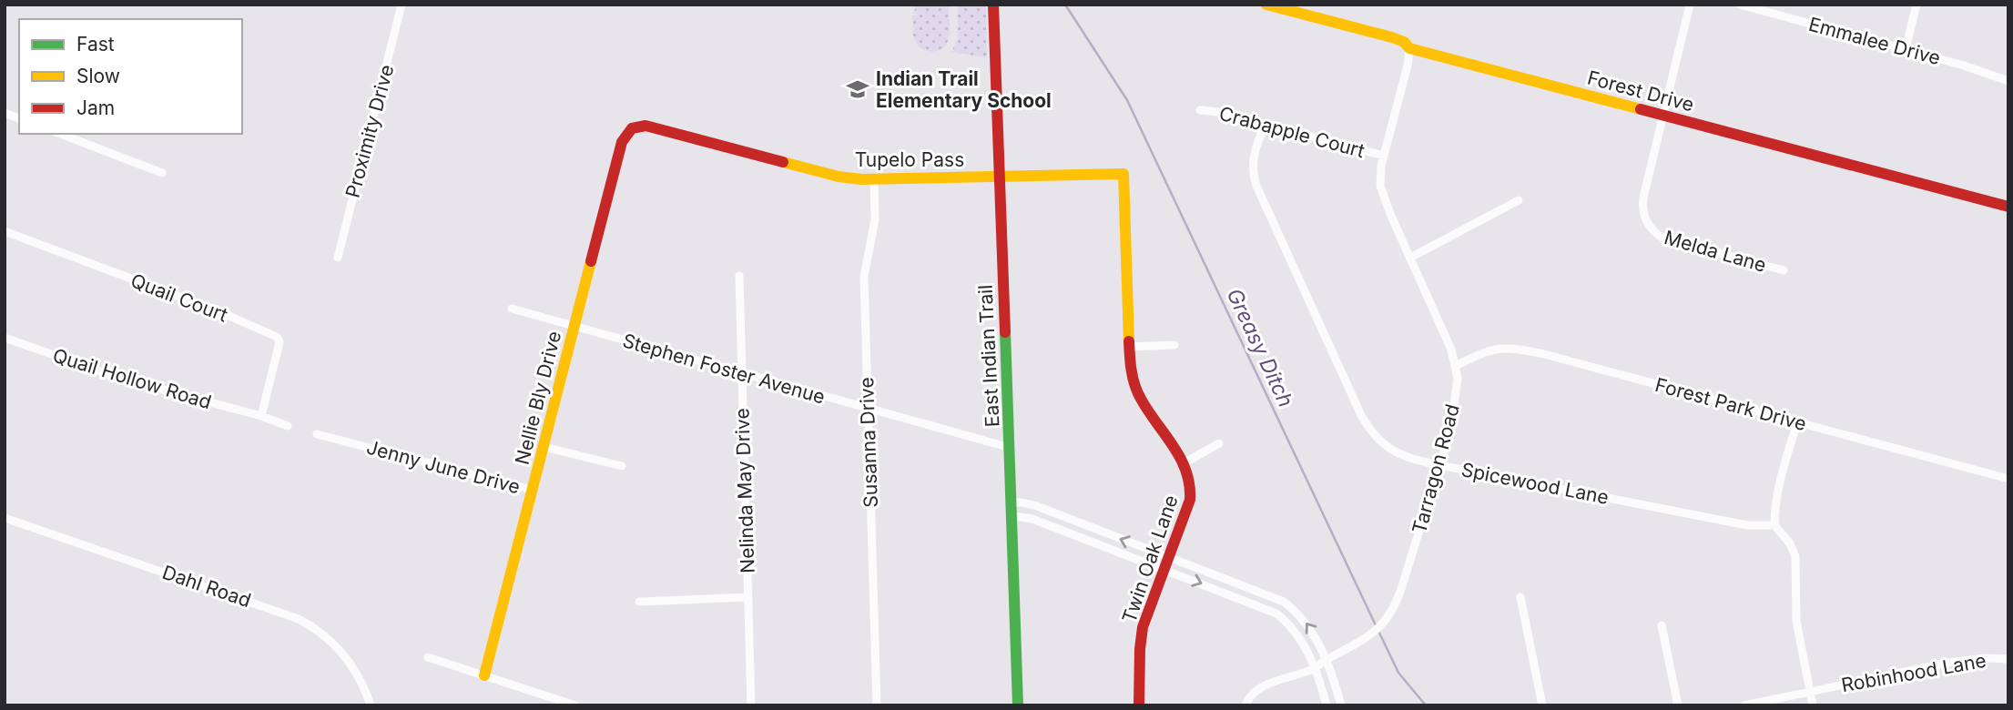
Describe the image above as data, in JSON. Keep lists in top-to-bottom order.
{
  "streets": {
    "street": [
      "Emmalee Drive",
      "Forest Drive",
      "Proximity Drive",
      "Crabapple Court",
      "Tupelo Pass",
      "Melda Lane",
      "Quail Court",
      "East Indian Trail",
      "Stephen Foster Avenue",
      "Quail Hollow Road",
      "Nellie Bly Drive",
      "Forest Park Drive",
      "Susanna Drive",
      "Jenny June Drive",
      "Tarragon Road",
      "Spicewood Lane",
      "Nelinda May Drive",
      "Twin Oak Lane",
      "Dahl Road",
      "Robinhood Lane"
    ]
  },
  "crossings": [
    ["Forest Drive", "Melda Lane"],
    ["Forest Drive", "Tarragon Road"],
    ["Crabapple Court", "Tarragon Road"],
    ["Crabapple Court", "Spicewood Lane"],
    ["Tupelo Pass", "East Indian Trail"],
    ["Tupelo Pass", "Nellie Bly Drive"],
    ["Tupelo Pass", "Susanna Drive"],
    ["Tupelo Pass", "Twin Oak Lane"],
    ["Quail Court", "Quail Hollow Road"],
    ["East Indian Trail", "Stephen Foster Avenue"],
    ["Stephen Foster Avenue", "Nellie Bly Drive"],
    ["Stephen Foster Avenue", "Susanna Drive"],
    ["Stephen Foster Avenue", "Nelinda May Drive"],
    ["Nellie Bly Drive", "Jenny June Drive"],
    ["Forest Park Drive", "Tarragon Road"],
    ["Tarragon Road", "Spicewood Lane"]
  ],
  "water": ["Greasy Ditch"],
  "places": {
    "school or university": ["Indian Trail Elementary School"]
  },
  "legend": ["Fast", "Slow", "Jam"]
}
